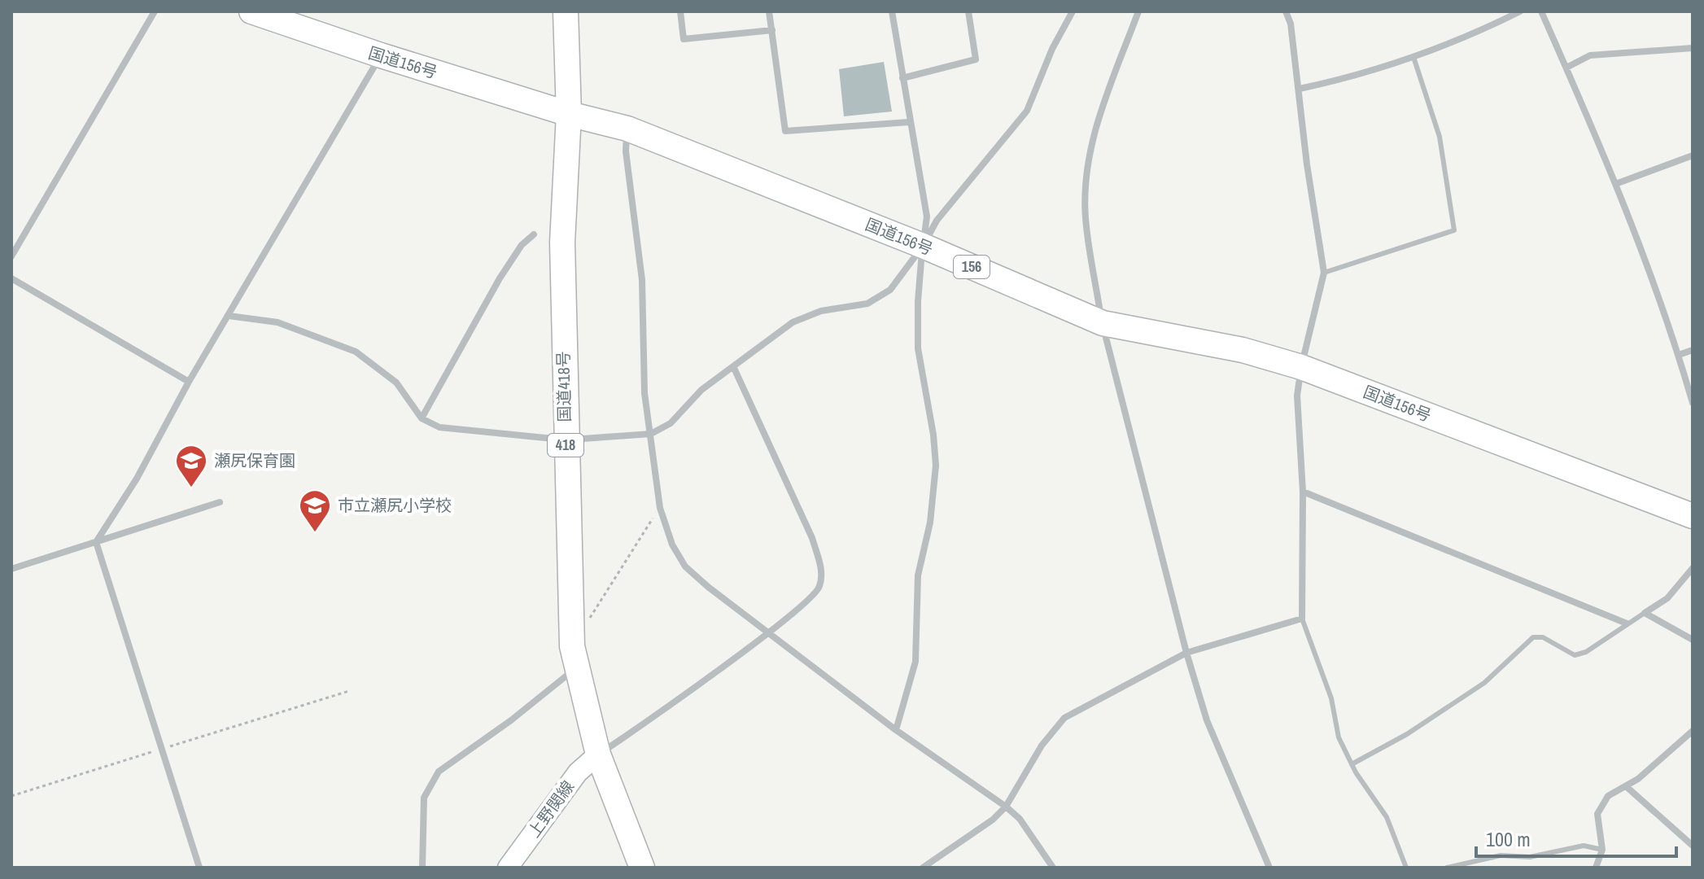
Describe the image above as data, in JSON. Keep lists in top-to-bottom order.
{
  "streets": {
    "highway": [
      "国道156号",
      "156",
      "国道418号",
      "418"
    ],
    "main road": ["上野関線"]
  },
  "crossings": [
    ["国道156号", "国道418号"],
    ["国道418号", "上野関線"]
  ],
  "places": {
    "school or university": ["瀬尻保育園", "市立瀬尻小学校"]
  },
  "scale_bar": "100 m"
}
